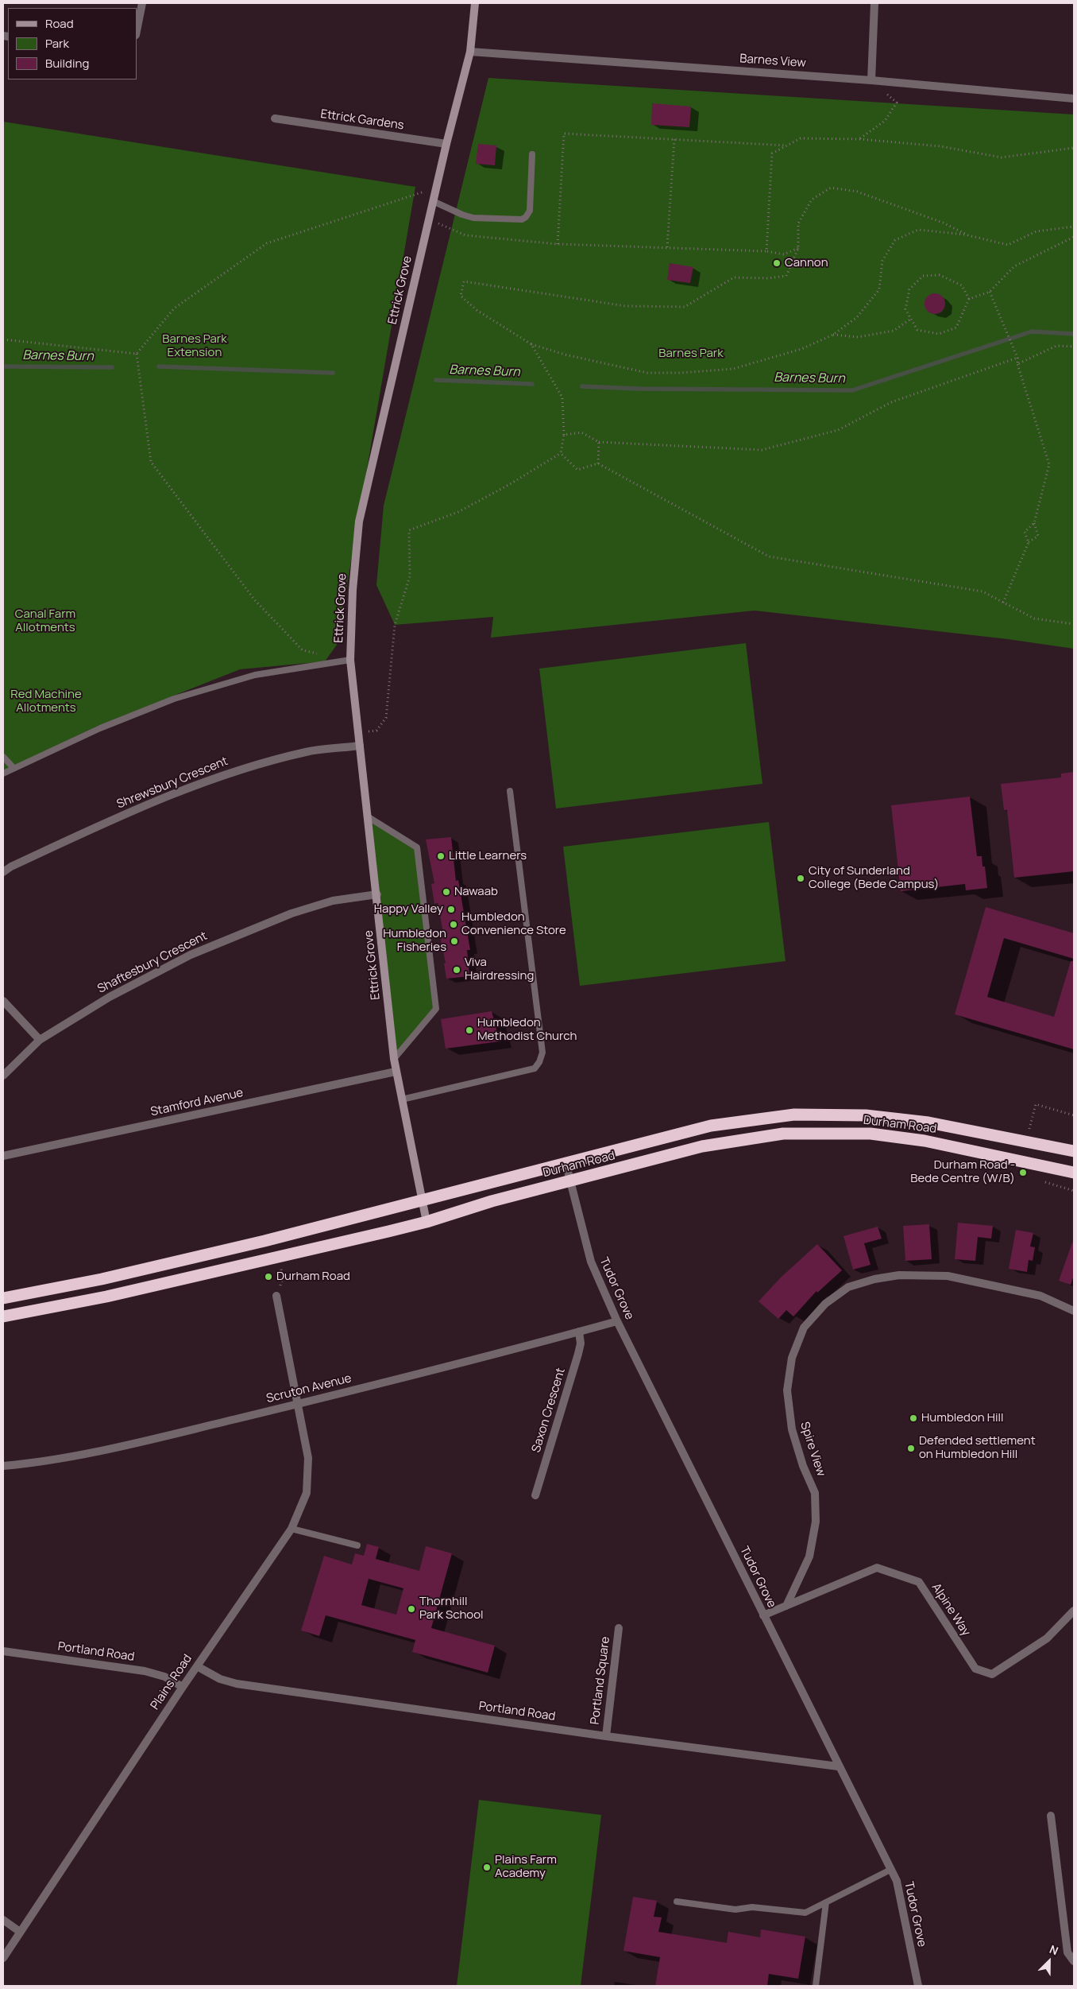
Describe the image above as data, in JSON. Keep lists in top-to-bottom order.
{
  "streets": {
    "highway": ["Durham Road"],
    "street": [
      "Barnes View",
      "Ettrick Gardens",
      "Ettrick Grove",
      "Shrewsbury Crescent",
      "Shaftesbury Crescent",
      "Stamford Avenue",
      "Tudor Grove",
      "Scruton Avenue",
      "Saxon Crescent",
      "Spire View",
      "Alpine Way",
      "Portland Road",
      "Portland Square",
      "Plains Road"
    ]
  },
  "crossings": [
    ["Barnes View", "Ettrick Grove"],
    ["Ettrick Gardens", "Ettrick Grove"],
    ["Ettrick Grove", "Shrewsbury Crescent"],
    ["Ettrick Grove", "Shaftesbury Crescent"],
    ["Ettrick Grove", "Stamford Avenue"],
    ["Ettrick Grove", "Durham Road"],
    ["Durham Road", "Tudor Grove"],
    ["Tudor Grove", "Scruton Avenue"],
    ["Tudor Grove", "Alpine Way"],
    ["Tudor Grove", "Portland Road"],
    ["Scruton Avenue", "Saxon Crescent"],
    ["Scruton Avenue", "Plains Road"],
    ["Spire View", "Alpine Way"],
    ["Portland Road", "Portland Square"],
    ["Portland Road", "Plains Road"]
  ],
  "water": ["Barnes Burn"],
  "parks": [
    "Barnes Park Extension",
    "Barnes Park",
    "Canal Farm Allotments",
    "Red Machine Allotments"
  ],
  "places": [
    "Cannon",
    "Little Learners",
    "City of Sunderland College (Bede Campus)",
    "Nawaab",
    "Happy Valley",
    "Humbledon Convenience Store",
    "Humbledon Fisheries",
    "Viva Hairdressing",
    "Humbledon Methodist Church",
    "Durham Road - Bede Centre (W/B)",
    "Durham Road",
    "Humbledon Hill",
    "Defended settlement on Humbledon Hill",
    "Thornhill Park School",
    "Plains Farm Academy"
  ],
  "legend": ["Road", "Park", "Building"],
  "north": "top right"
}
